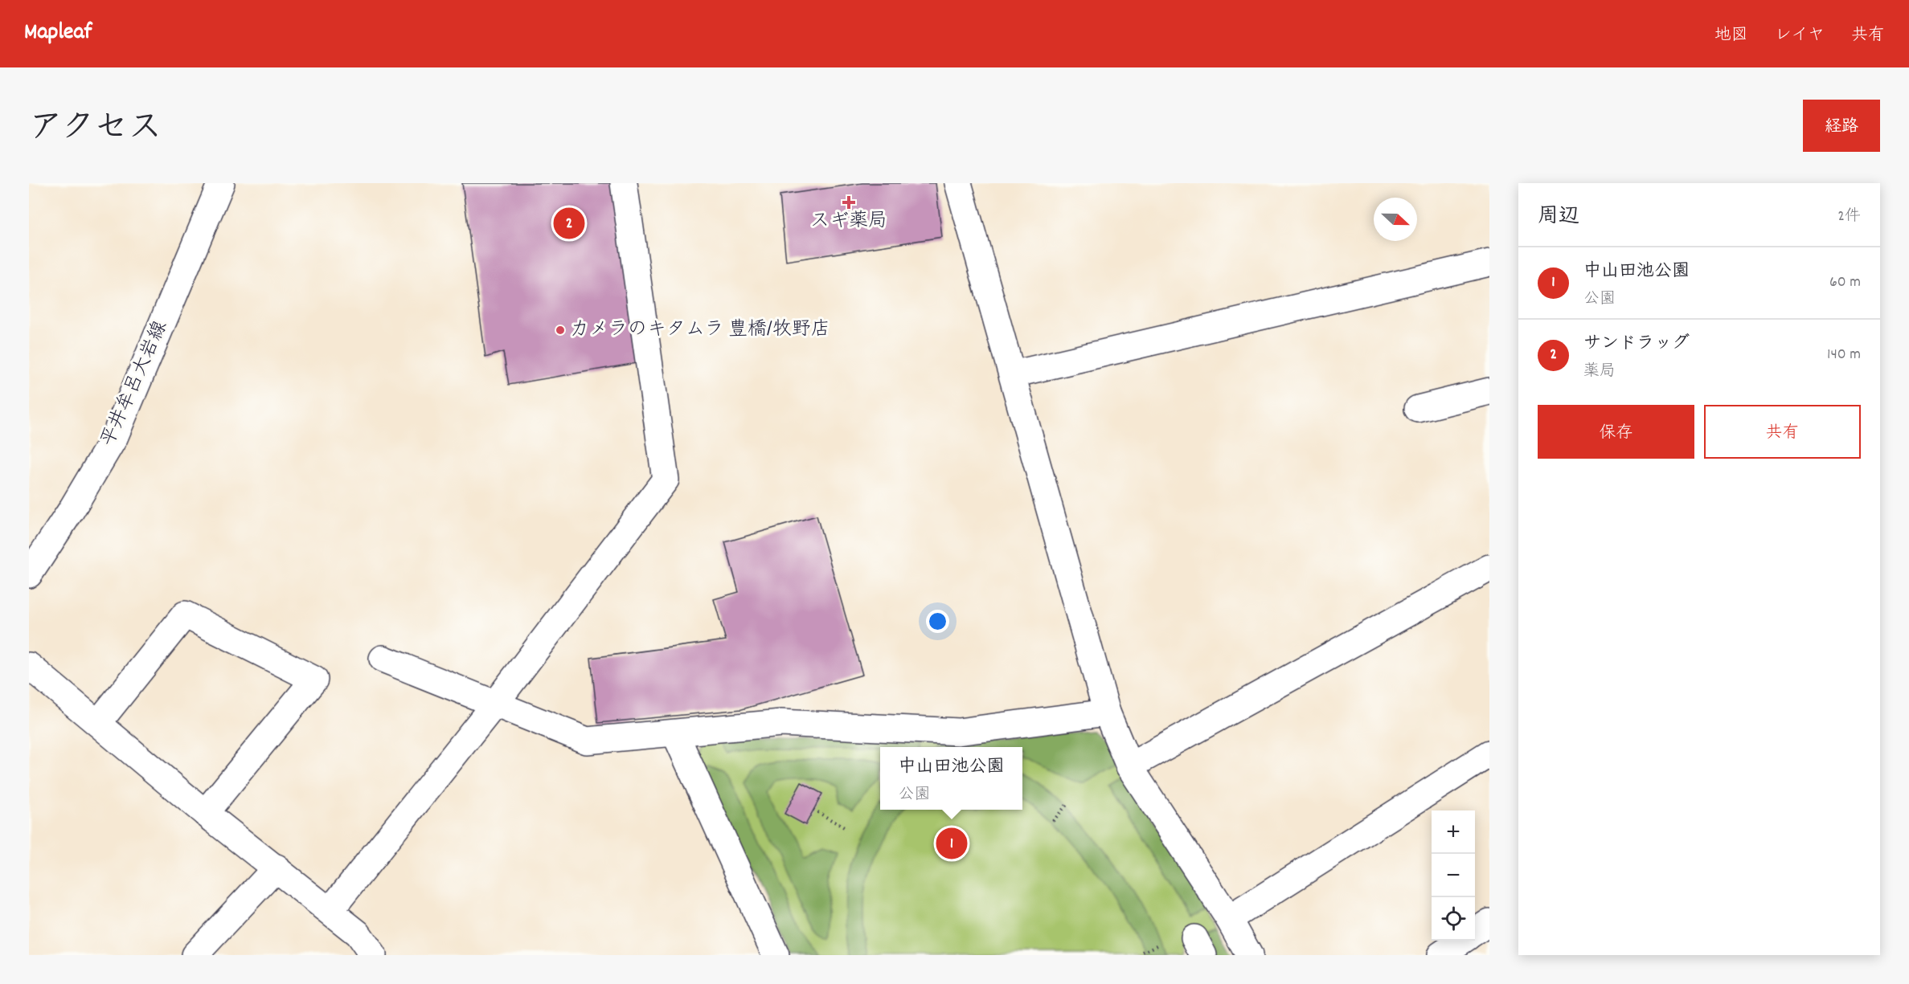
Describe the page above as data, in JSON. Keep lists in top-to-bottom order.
{
  "streets": {
    "street": ["平井牟呂大岩線"]
  },
  "places": {
    "health": ["スギ薬局"],
    "other": ["カメラのキタムラ 豊橋/牧野店"]
  },
  "north": "right",
  "page": {
    "header": "Mapleaf",
    "nav": ["地図", "レイヤ", "共有"],
    "title": "アクセス",
    "buttons": [
      "経路",
      ["保存", "共有"]
    ],
    "heading": ["周辺", "2件"],
    "pins": ["2", "1"],
    "list": [
      {
        "mark": "1",
        "name": "中山田池公園",
        "note": "公園",
        "value": "60 m"
      },
      {
        "mark": "2",
        "name": "サンドラッグ",
        "note": "薬局",
        "value": "140 m"
      }
    ],
    "popup": ["中山田池公園", "公園"],
    "map_buttons": ["+", "−"]
  }
}
